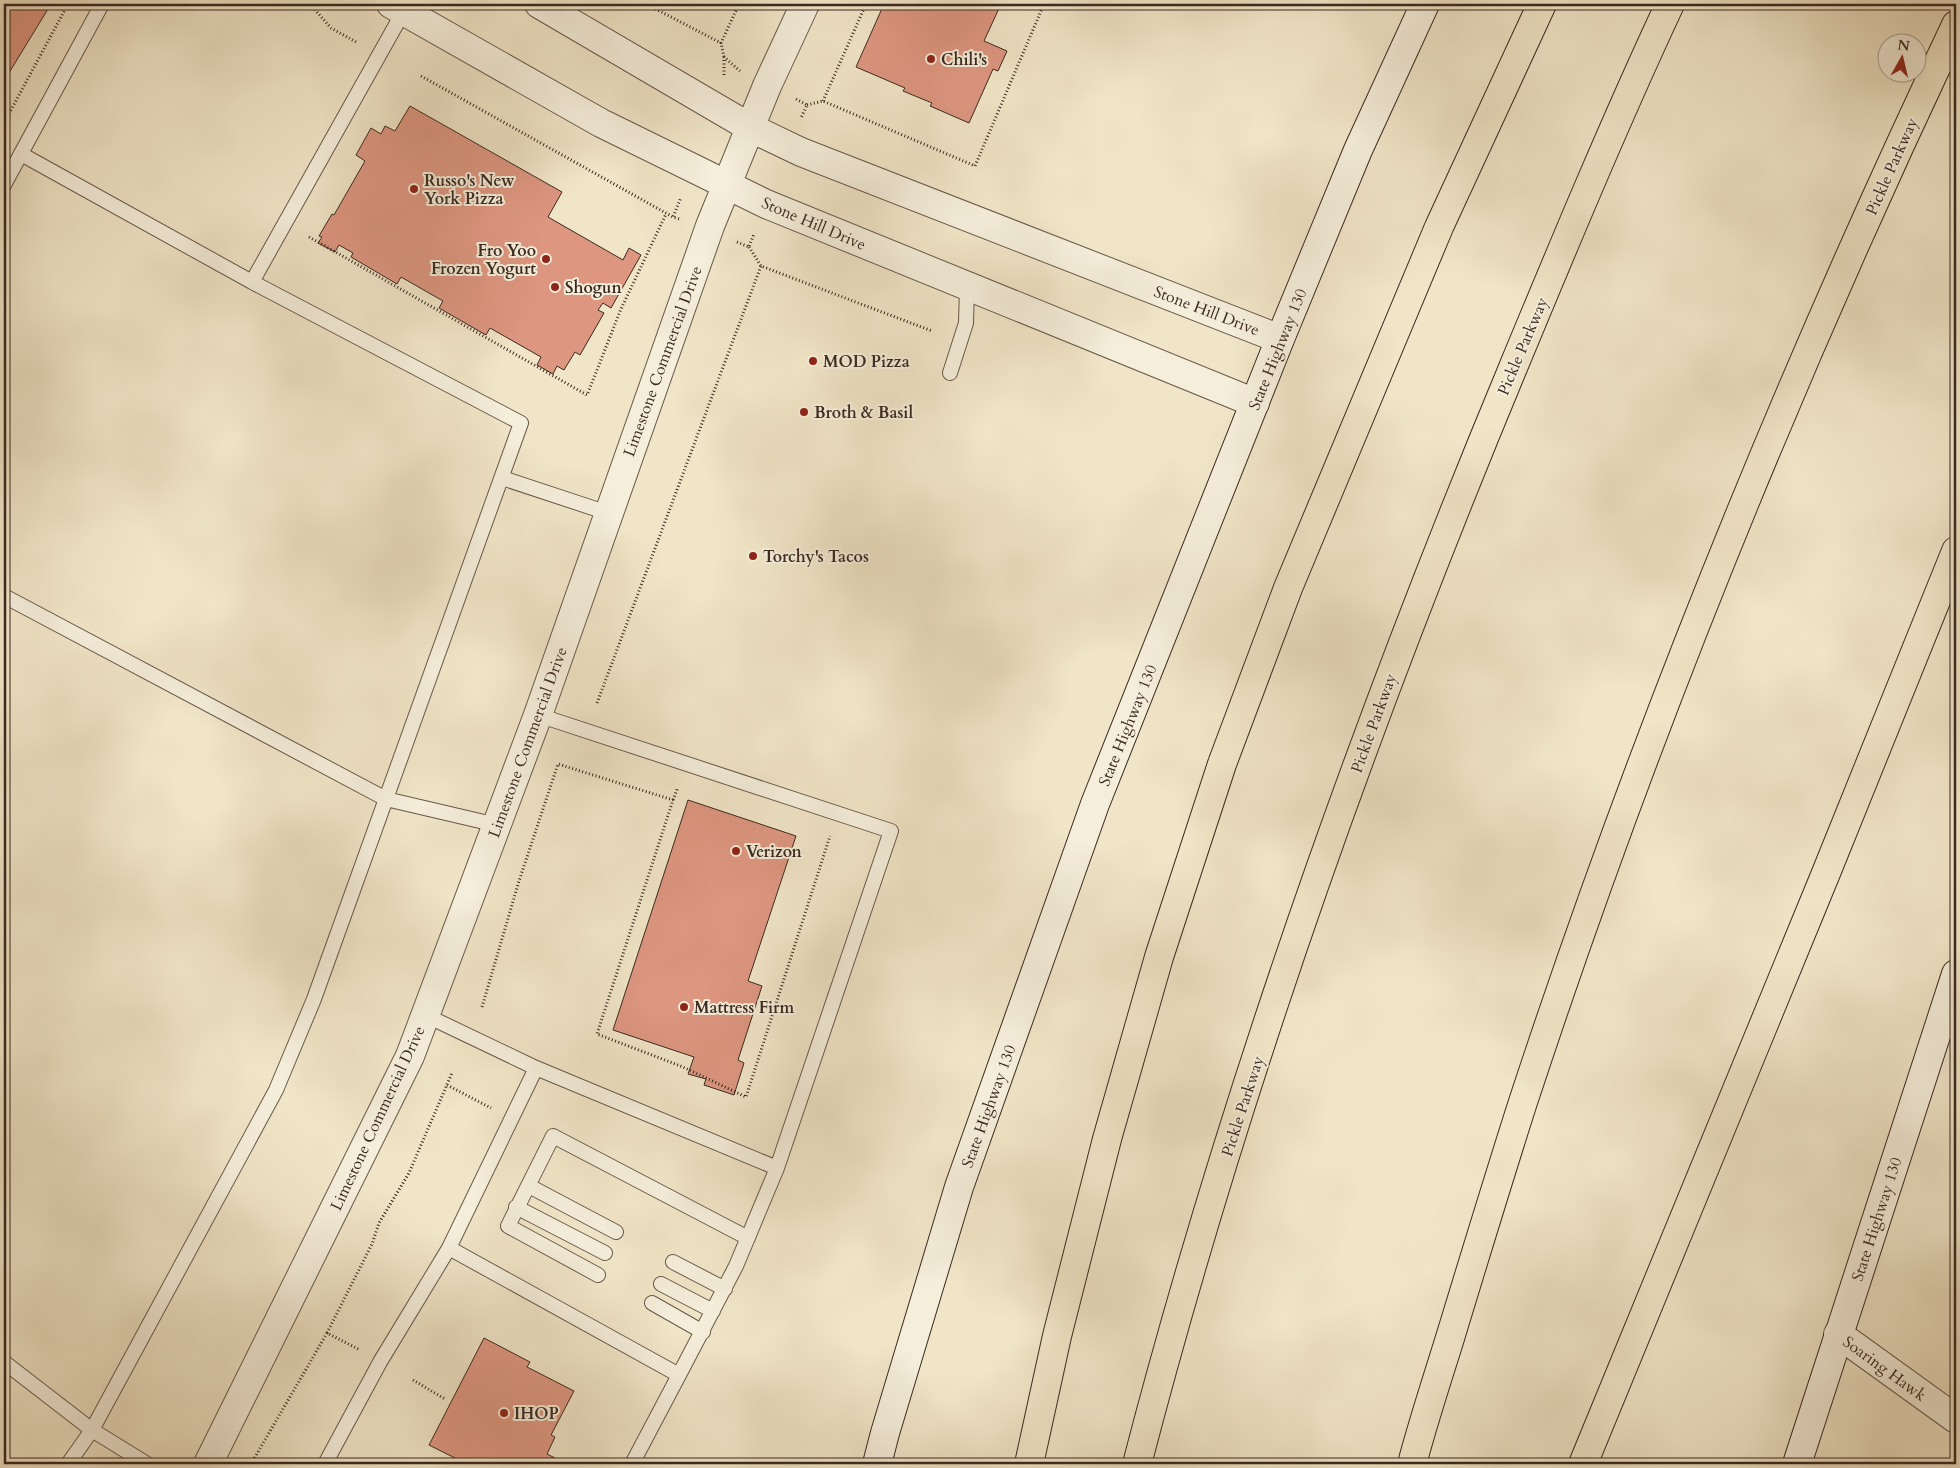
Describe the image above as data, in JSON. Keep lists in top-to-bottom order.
{
  "streets": {
    "highway": ["Pickle Parkway"],
    "street": [
      "Stone Hill Drive",
      "State Highway 130",
      "Limestone Commercial Drive",
      "Soaring Hawk"
    ]
  },
  "crossings": [
    ["Stone Hill Drive", "State Highway 130"],
    ["Stone Hill Drive", "Limestone Commercial Drive"],
    ["State Highway 130", "Soaring Hawk"]
  ],
  "places": [
    "Chili's",
    "Russo's New York Pizza",
    "Fro Yoo Frozen Yogurt",
    "Shogun",
    "MOD Pizza",
    "Broth & Basil",
    "Torchy's Tacos",
    "Verizon",
    "Mattress Firm",
    "IHOP"
  ],
  "north": "top"
}
